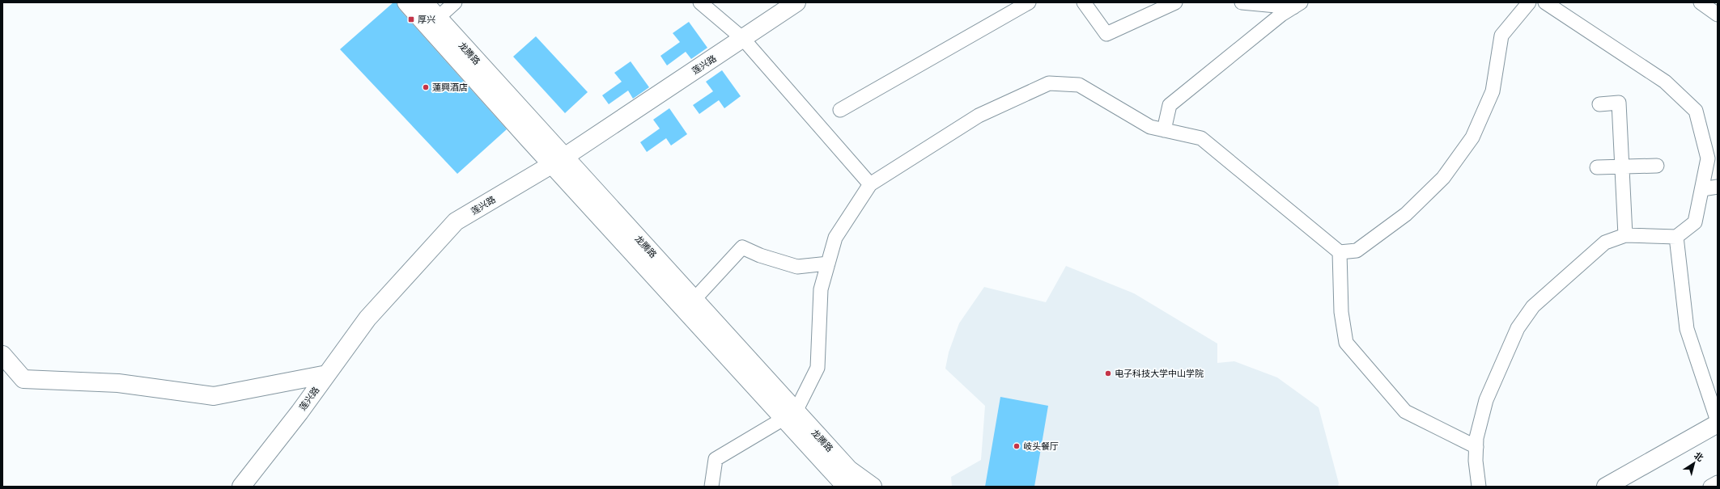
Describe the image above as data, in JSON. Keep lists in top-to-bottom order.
{
  "streets": {
    "street": ["龙腾路", "莲兴路"]
  },
  "crossings": [
    ["龙腾路", "莲兴路"]
  ],
  "places": {
    "transit": ["厚兴"],
    "other": ["蓮興酒店", "电子科技大学中山学院", "岐头餐厅"]
  },
  "north": "top right"
}
